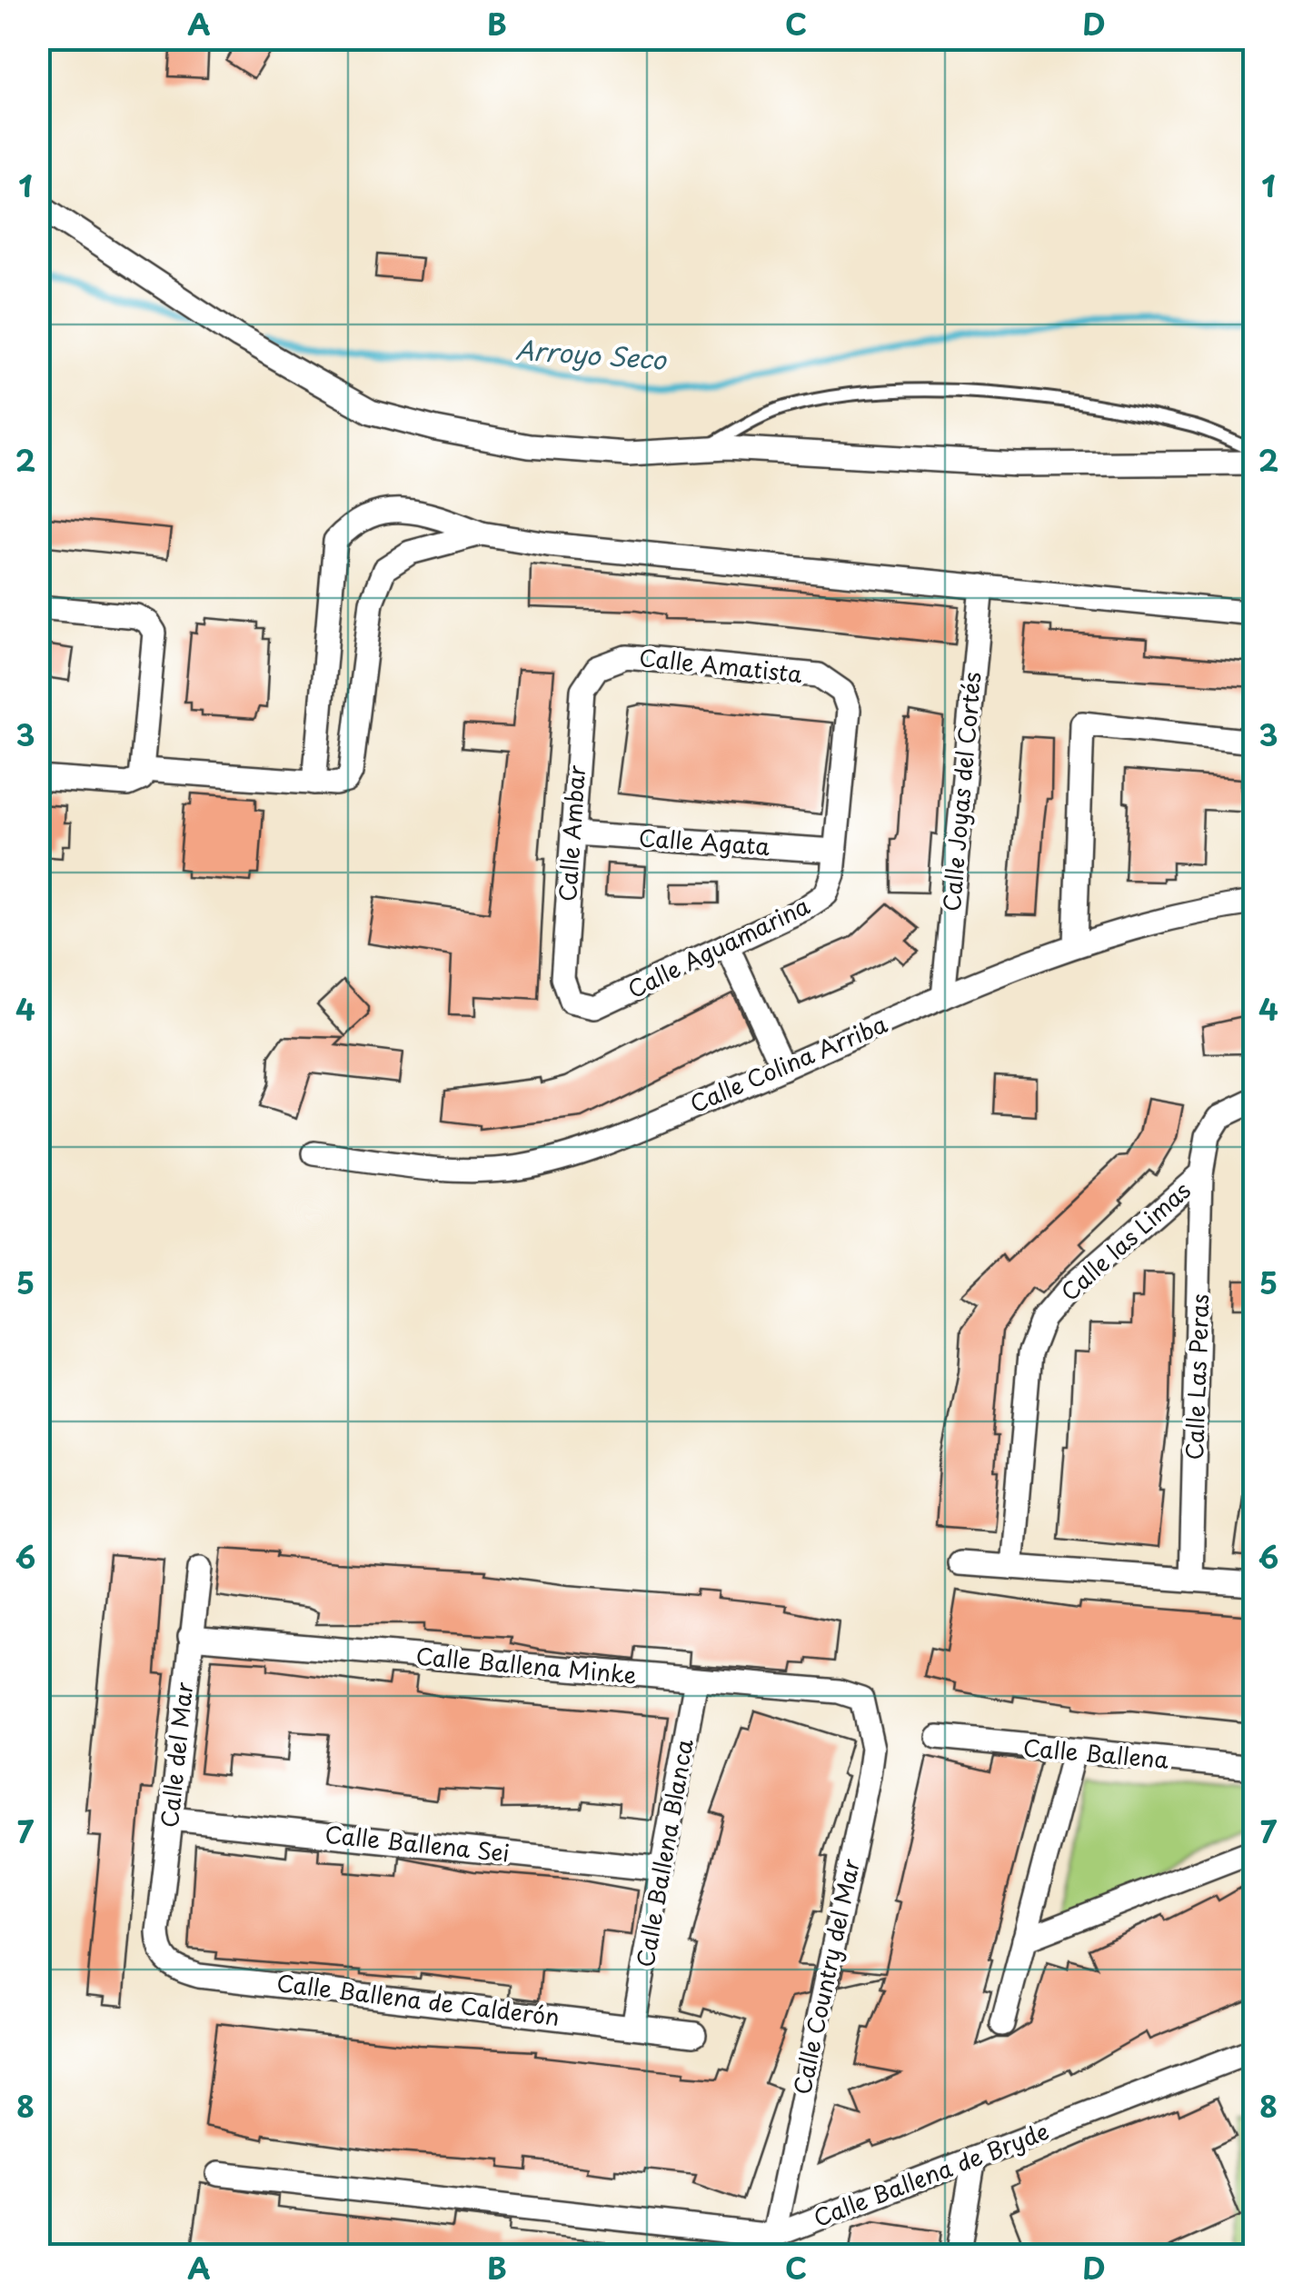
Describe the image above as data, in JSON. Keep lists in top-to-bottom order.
{
  "streets": {
    "street": [
      "Calle Amatista",
      "Calle Joyas del Cortés",
      "Calle Ambar",
      "Calle Agata",
      "Calle Aguamarina",
      "Calle Colina Arriba",
      "Calle las Limas",
      "Calle Las Peras",
      "Calle Ballena Minke",
      "Calle Ballena",
      "Calle del Mar",
      "Calle Ballena Sei",
      "Calle Ballena Blanca",
      "Calle Country del Mar",
      "Calle Ballena de Calderón",
      "Calle Ballena de Bryde"
    ]
  },
  "crossings": [
    ["Calle Amatista", "Calle Ambar"],
    ["Calle Amatista", "Calle Aguamarina"],
    ["Calle Joyas del Cortés", "Calle Colina Arriba"],
    ["Calle Ambar", "Calle Agata"],
    ["Calle Ambar", "Calle Aguamarina"],
    ["Calle Agata", "Calle Aguamarina"],
    ["Calle las Limas", "Calle Las Peras"],
    ["Calle Ballena Minke", "Calle del Mar"],
    ["Calle Ballena Minke", "Calle Ballena Blanca"],
    ["Calle Ballena Minke", "Calle Country del Mar"],
    ["Calle del Mar", "Calle Ballena Sei"],
    ["Calle del Mar", "Calle Ballena de Calderón"],
    ["Calle Ballena Sei", "Calle Ballena Blanca"],
    ["Calle Ballena Blanca", "Calle Ballena de Calderón"],
    ["Calle Country del Mar", "Calle Ballena de Bryde"]
  ],
  "water": ["Arroyo Seco"],
  "grid": {
    "columns": [
      "A",
      "B",
      "C",
      "D"
    ],
    "rows": [
      "1",
      "2",
      "3",
      "4",
      "5",
      "6",
      "7",
      "8"
    ]
  }
}
